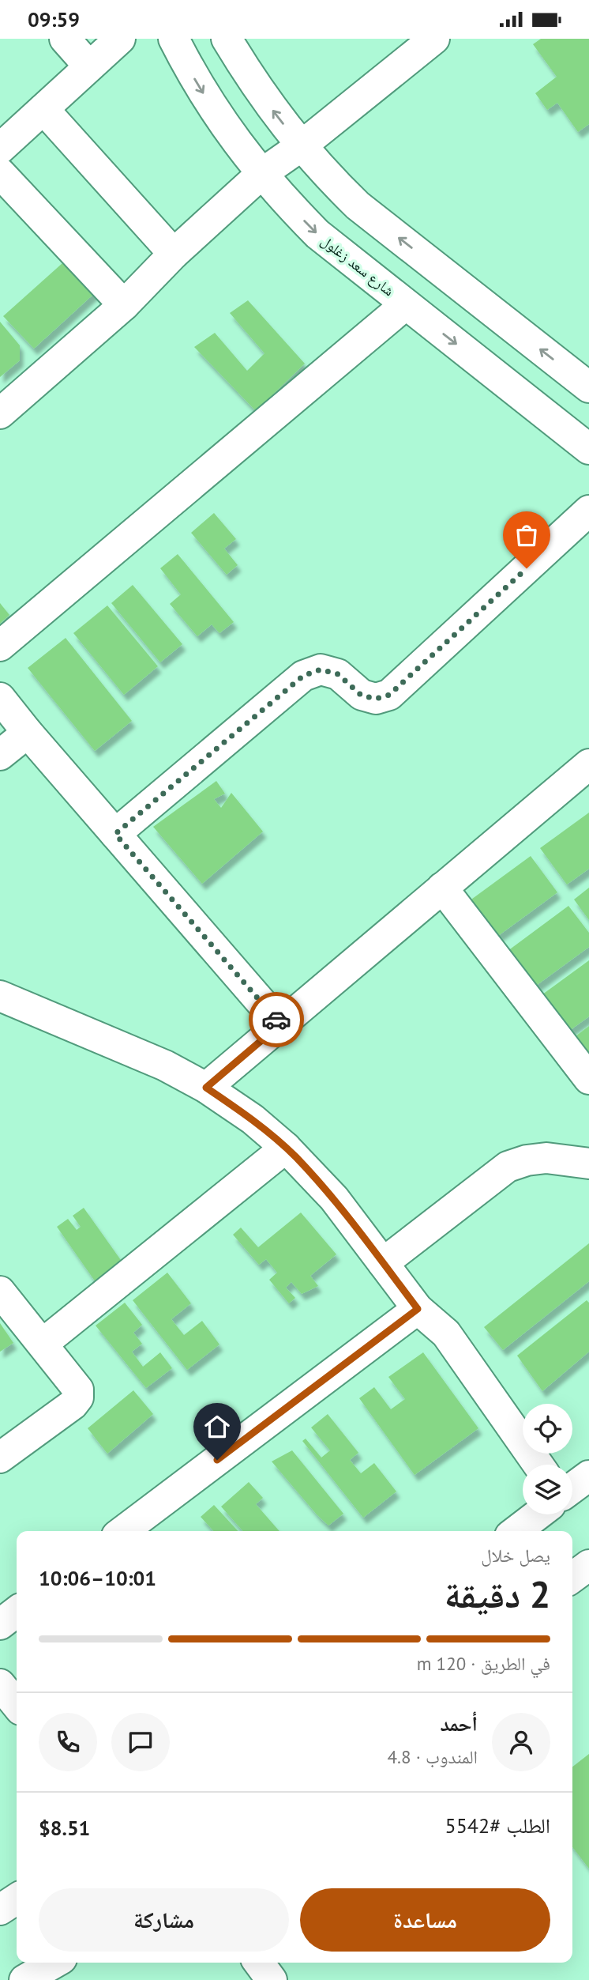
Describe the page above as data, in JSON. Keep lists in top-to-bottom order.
{
  "streets": {
    "street": ["شارع سعد زغلول"]
  },
  "page": {
    "status": "09:59",
    "heading": ["2 دقيقة", "يصل خلال", "10:01–10:06"],
    "panel": [
      "أحمد",
      "المندوب · 4.8",
      "الطلب #5542",
      "$8.51"
    ],
    "bar": "في الطريق · 120 m",
    "buttons": ["مساعدة", "مشاركة"]
  }
}
